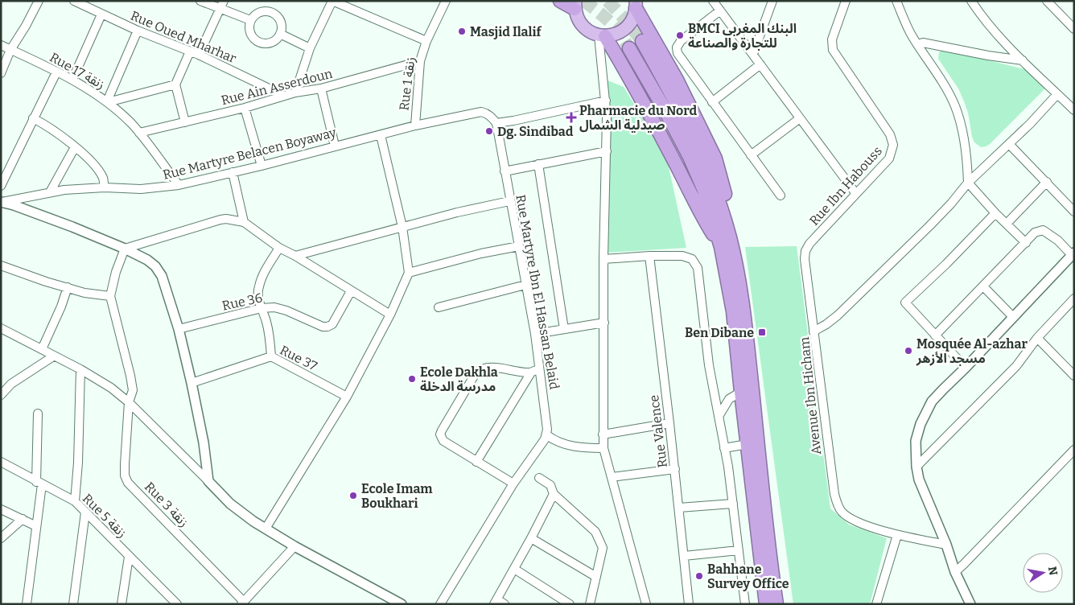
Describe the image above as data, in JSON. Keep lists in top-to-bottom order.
{
  "streets": {
    "street": [
      "Rue Oued Mharhar",
      "Rue 17 زنقة",
      "Rue 1 زنقة",
      "Rue Ain Asserdoun",
      "Rue Martyre Belacen Boyaway",
      "Rue Ibn Habouss",
      "Rue Martyre Ibn El Hassan Belaid",
      "Rue 36",
      "Rue 37",
      "Avenue Ibn Hicham",
      "Rue Valence",
      "Rue 3 زنقة",
      "Rue 5 زنقة"
    ]
  },
  "crossings": [
    ["Rue Oued Mharhar", "Rue Ain Asserdoun"],
    ["Rue 17 زنقة", "Rue Ain Asserdoun"],
    ["Rue 17 زنقة", "Rue Martyre Belacen Boyaway"],
    ["Rue 1 زنقة", "Rue Ain Asserdoun"],
    ["Rue 1 زنقة", "Rue Martyre Belacen Boyaway"],
    ["Rue Martyre Belacen Boyaway", "Rue Martyre Ibn El Hassan Belaid"],
    ["Rue Ibn Habouss", "Avenue Ibn Hicham"]
  ],
  "places": {
    "other": [
      "Masjid Ilalif",
      "BMCI البنك المغربي للتجارة والصناعة",
      "Dg. Sindibad",
      "Mosquée Al-azhar مسجد الأزهر",
      "Ecole Dakhla مدرسة الدخلة",
      "Ecole Imam Boukhari",
      "Bahhane Survey Office"
    ],
    "health": ["Pharmacie du Nord صيدلية الشمال"],
    "transit": ["Ben Dibane"]
  },
  "north": "right"
}
